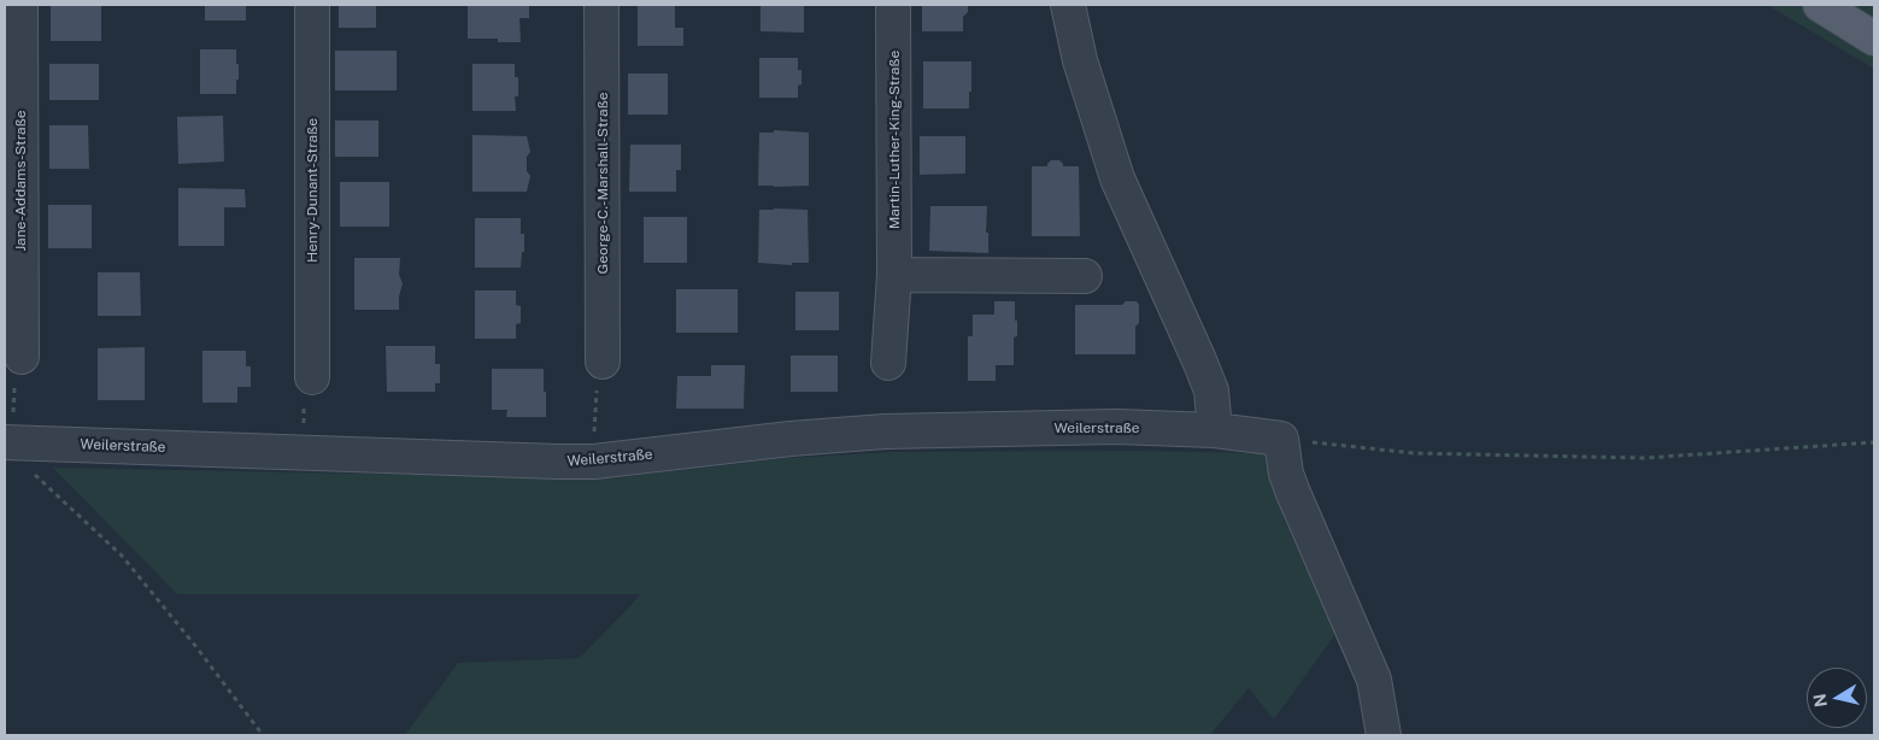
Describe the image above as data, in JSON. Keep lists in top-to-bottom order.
{
  "streets": {
    "street": [
      "Martin-Luther-King-Straße",
      "Jane-Addams-Straße",
      "George-C.-Marshall-Straße",
      "Henry-Dunant-Straße",
      "Weilerstraße"
    ]
  },
  "north": "left"
}
